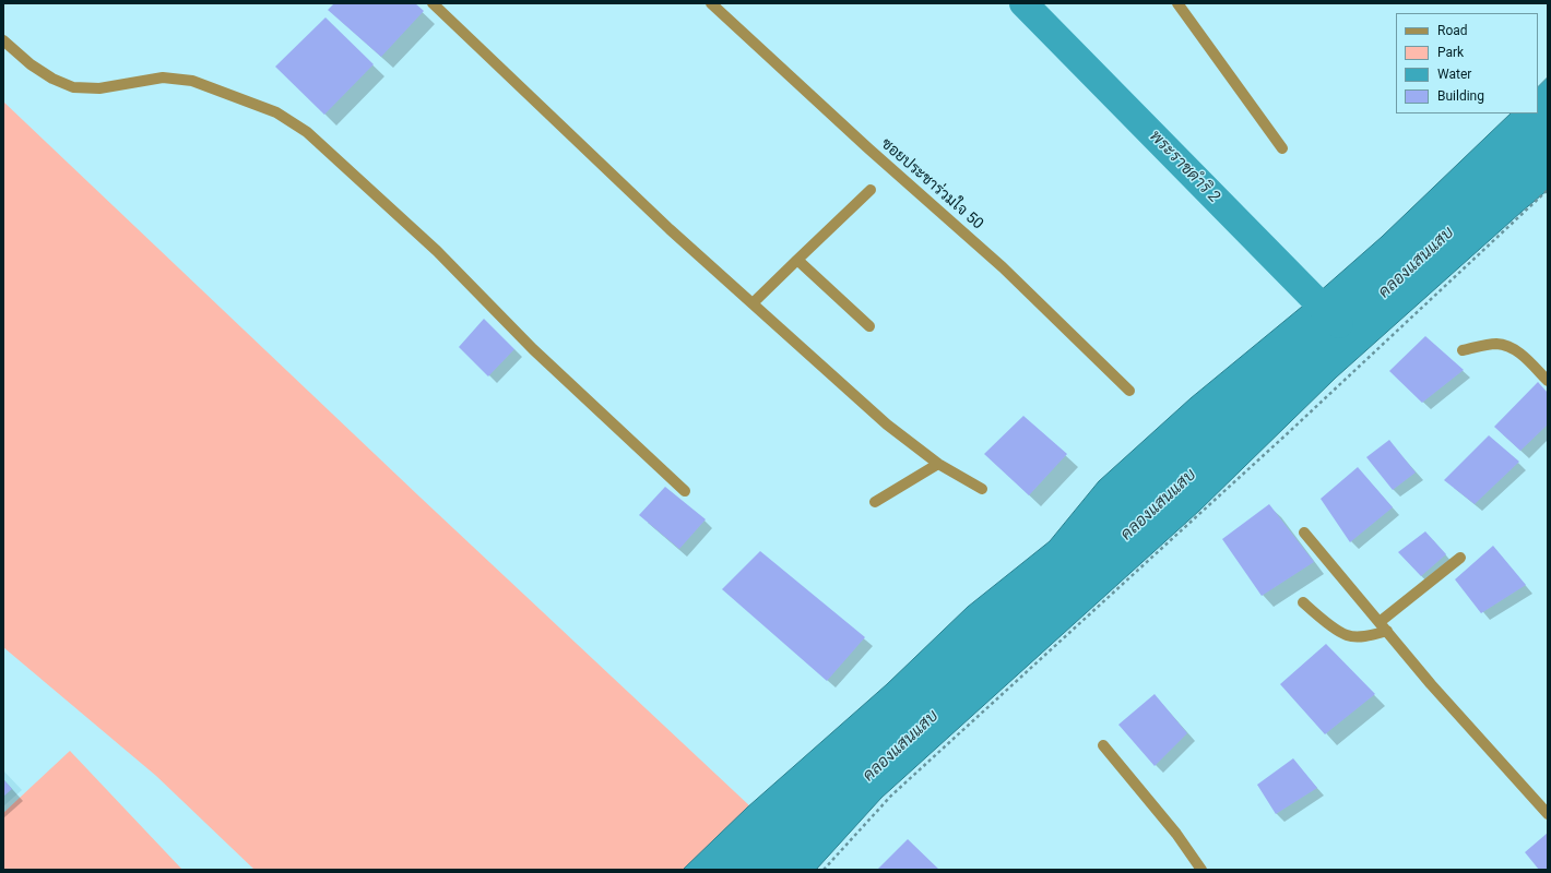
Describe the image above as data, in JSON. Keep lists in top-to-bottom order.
{
  "streets": {
    "street": ["ซอยประชาร่วมใจ 50"]
  },
  "water": ["พระราชดำริ 2", "คลองแสนแสบ"],
  "legend": [
    "Road",
    "Park",
    "Water",
    "Building"
  ]
}
